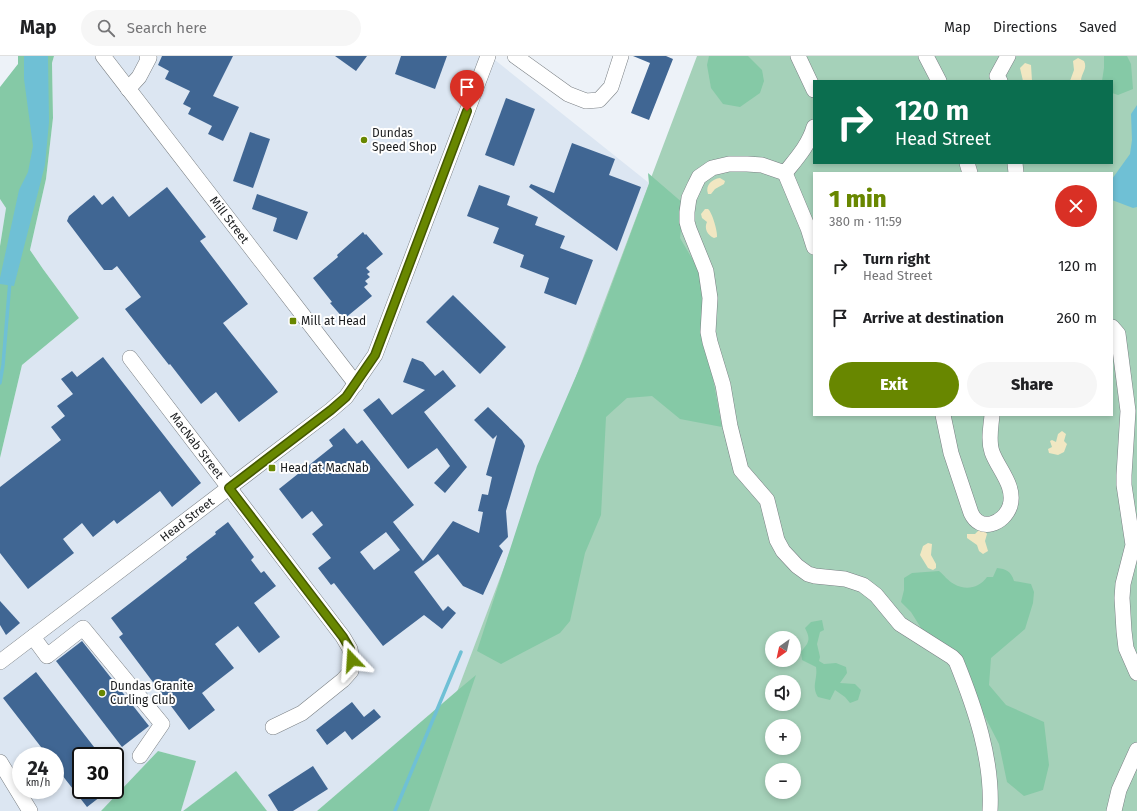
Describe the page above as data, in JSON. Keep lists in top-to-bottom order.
{
  "streets": {
    "street": ["Mill Street", "MacNab Street", "Head Street"]
  },
  "crossings": [
    ["Mill Street", "Head Street"],
    ["MacNab Street", "Head Street"]
  ],
  "places": {
    "other": ["Dundas Speed Shop", "Dundas Granite Curling Club"],
    "transit": ["Mill at Head", "Head at MacNab"]
  },
  "north": "bottom left",
  "page": {
    "header": "Map",
    "search": "Search here",
    "nav": ["Map", "Directions", "Saved"],
    "turn": ["120 m", "Head Street"],
    "heading": ["1 min", "380 m · 11:59"],
    "list": [
      {
        "name": "Turn right",
        "note": "Head Street",
        "value": "120 m"
      },
      {
        "name": "Arrive at destination",
        "value": "260 m"
      }
    ],
    "buttons": ["Exit", "Share"],
    "map_buttons": ["+", "−"],
    "speed": "24 km/h",
    "limit": "30"
  }
}
